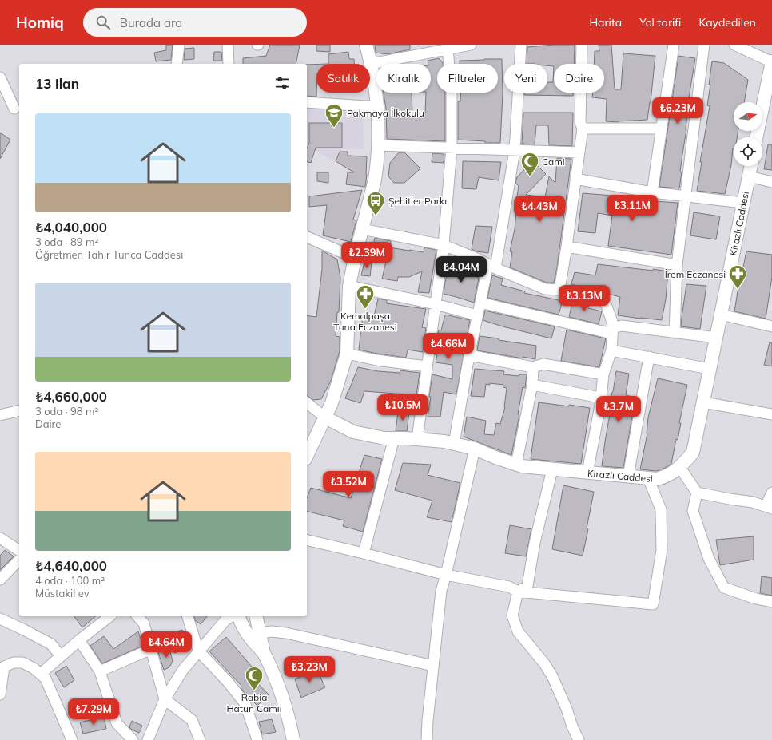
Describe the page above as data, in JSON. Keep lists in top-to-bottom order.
{
  "streets": {
    "main road": ["Kirazlı Caddesi"]
  },
  "places": {
    "school or university": ["Pakmaya İlkokulu"],
    "mosque": ["Cami", "Rabia Hatun Camii"],
    "bus stop": ["Şehitler Parkı"],
    "pharmacy": ["İrem Eczanesi", "Kemalpaşa Tuna Eczanesi"]
  },
  "north": "right",
  "page": {
    "header": "Homiq",
    "search": "Burada ara",
    "nav": ["Harita", "Yol tarifi", "Kaydedilen"],
    "chip": [
      "Satılık",
      "Kiralık",
      "Filtreler",
      "Yeni",
      "Daire"
    ],
    "heading": "13 ilan",
    "price": [
      "₺6.23M",
      "₺3.11M",
      "₺4.43M",
      "₺2.39M",
      "₺4.04M",
      "₺3.13M",
      "₺4.66M",
      "₺10.5M",
      "₺3.7M",
      "₺3.52M",
      "₺4.64M",
      "₺3.23M",
      "₺7.29M"
    ],
    "list": [
      {
        "name": "₺4,040,000",
        "note": "3 oda · 89 m² · Öğretmen Tahir Tunca Caddesi"
      },
      {
        "name": "₺4,660,000",
        "note": "3 oda · 98 m² · Daire"
      },
      {
        "name": "₺4,640,000",
        "note": "4 oda · 100 m² · Müstakil ev"
      }
    ]
  }
}
